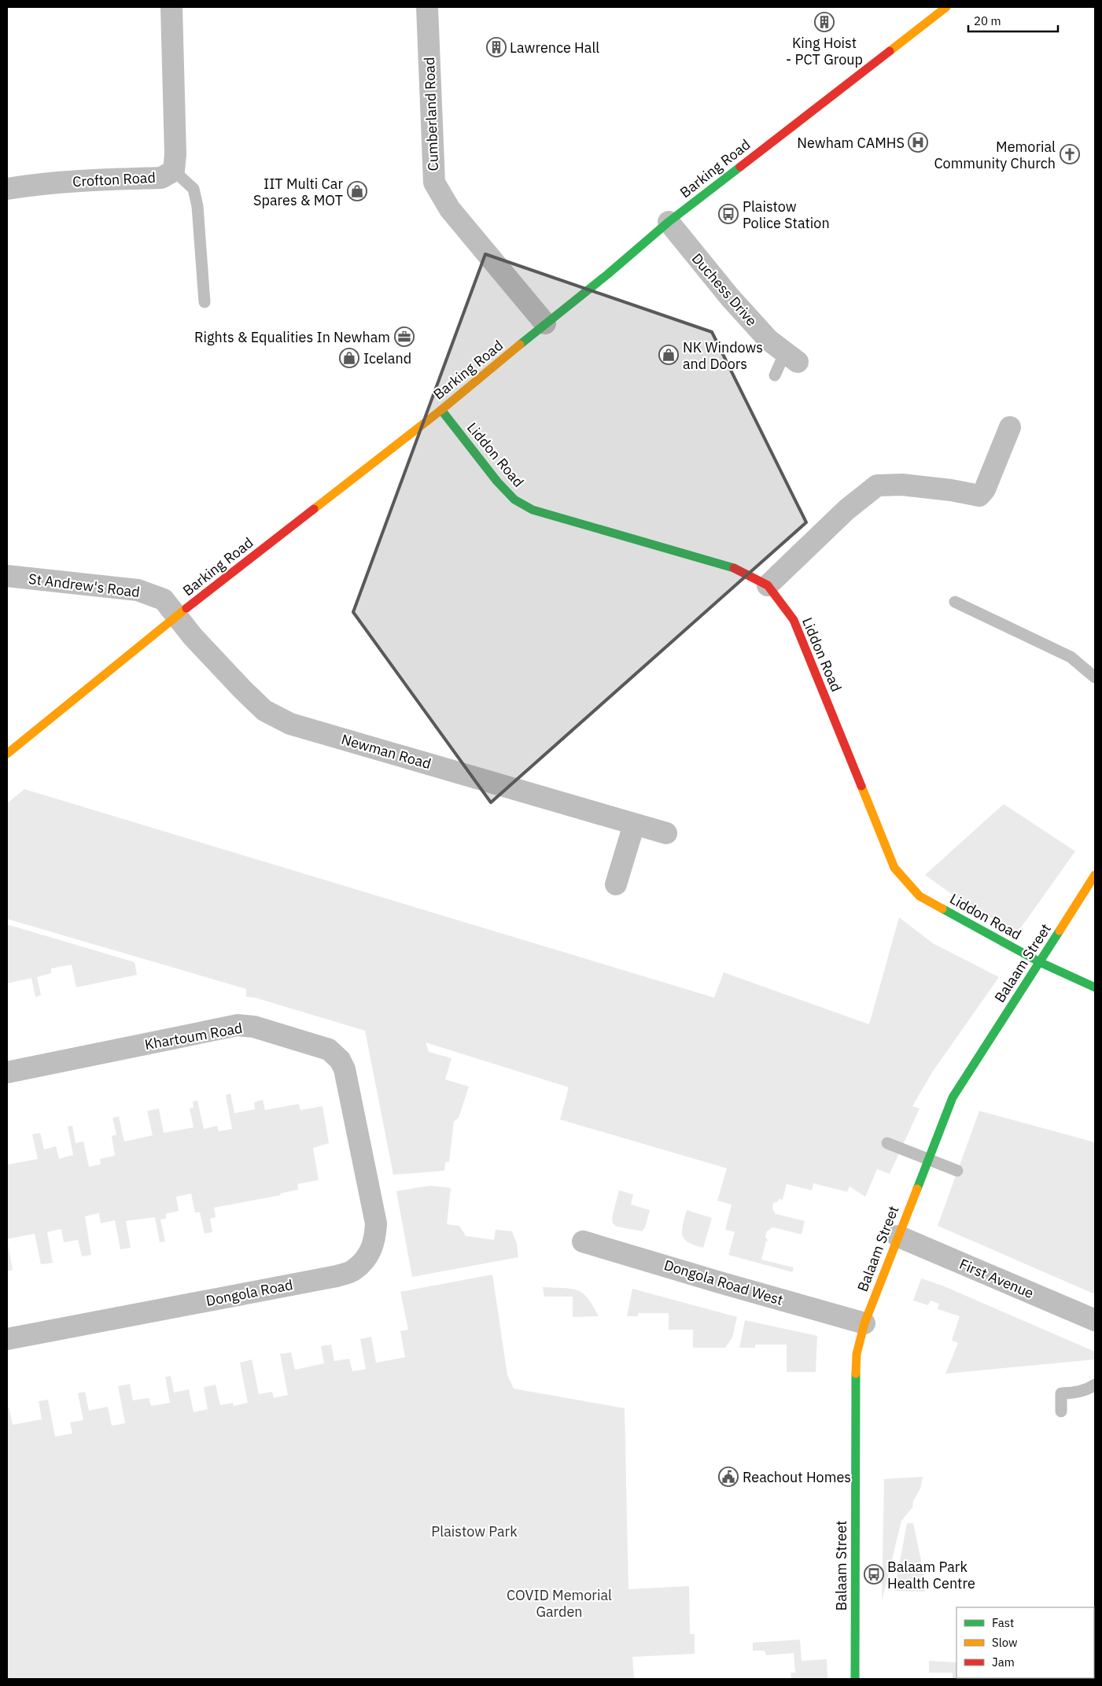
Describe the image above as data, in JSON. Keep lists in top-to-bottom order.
{
  "streets": {
    "main road": ["Barking Road", "Liddon Road", "Balaam Street"],
    "street": [
      "Cumberland Road",
      "Crofton Road",
      "Duchess Drive",
      "St Andrew's Road",
      "Newman Road",
      "Khartoum Road",
      "First Avenue",
      "Dongola Road West",
      "Dongola Road"
    ]
  },
  "crossings": [
    ["Cumberland Road", "Barking Road"],
    ["Barking Road", "Duchess Drive"],
    ["Barking Road", "Liddon Road"],
    ["Barking Road", "St Andrew's Road"],
    ["Barking Road", "Newman Road"],
    ["Liddon Road", "Balaam Street"],
    ["St Andrew's Road", "Newman Road"],
    ["Balaam Street", "First Avenue"],
    ["Balaam Street", "Dongola Road West"],
    ["Khartoum Road", "Dongola Road"]
  ],
  "parks": ["Plaistow Park", "COVID Memorial Garden"],
  "places": {
    "building": ["King Hoist - PCT Group", "Lawrence Hall"],
    "hospital": ["Newham CAMHS"],
    "church": ["Memorial Community Church"],
    "shop": ["IIT Multi Car Spares & MOT", "NK Windows and Doors", "Iceland"],
    "bus stop": ["Plaistow Police Station", "Balaam Park Health Centre"],
    "office": ["Rights & Equalities In Newham"],
    "public building": ["Reachout Homes"]
  },
  "legend": ["Fast", "Slow", "Jam"],
  "scale_bar": "20 m"
}
